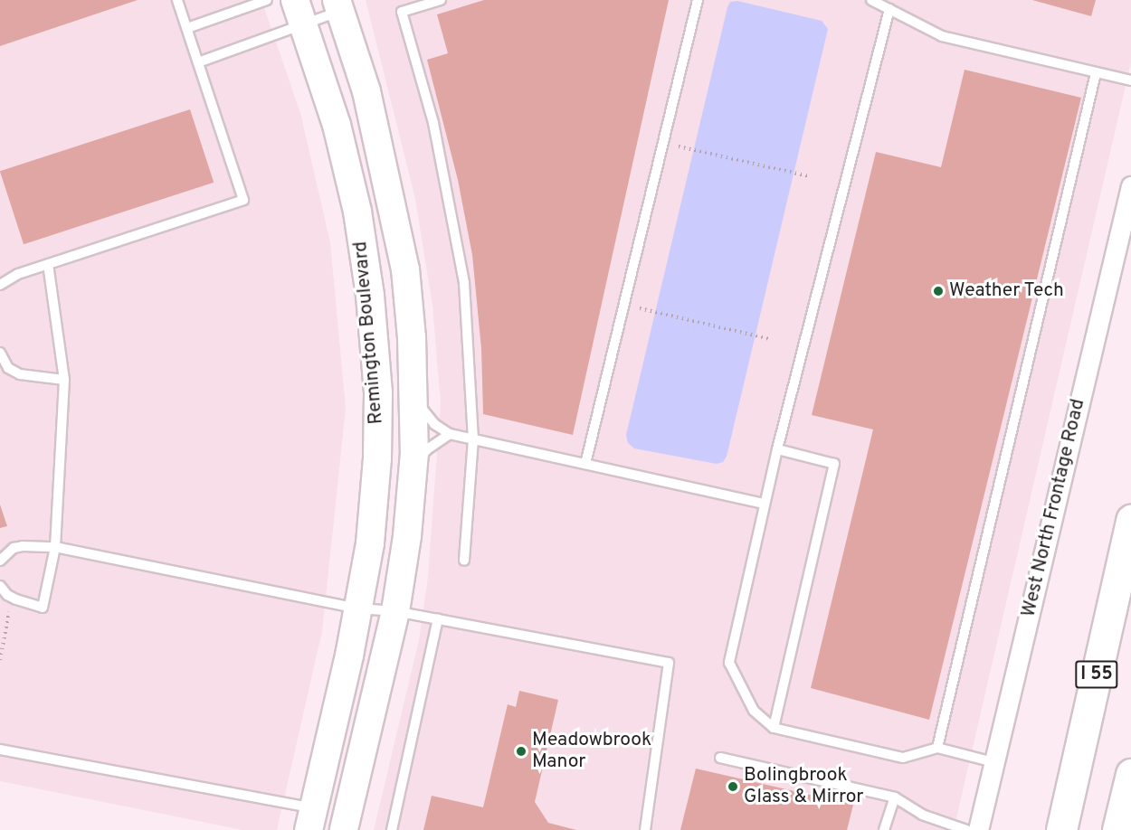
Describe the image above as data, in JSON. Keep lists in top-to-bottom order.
{
  "streets": {
    "highway": ["I 55"],
    "street": ["Remington Boulevard", "West North Frontage Road"]
  },
  "places": ["Weather Tech", "Meadowbrook Manor", "Bolingbrook Glass & Mirror"]
}
